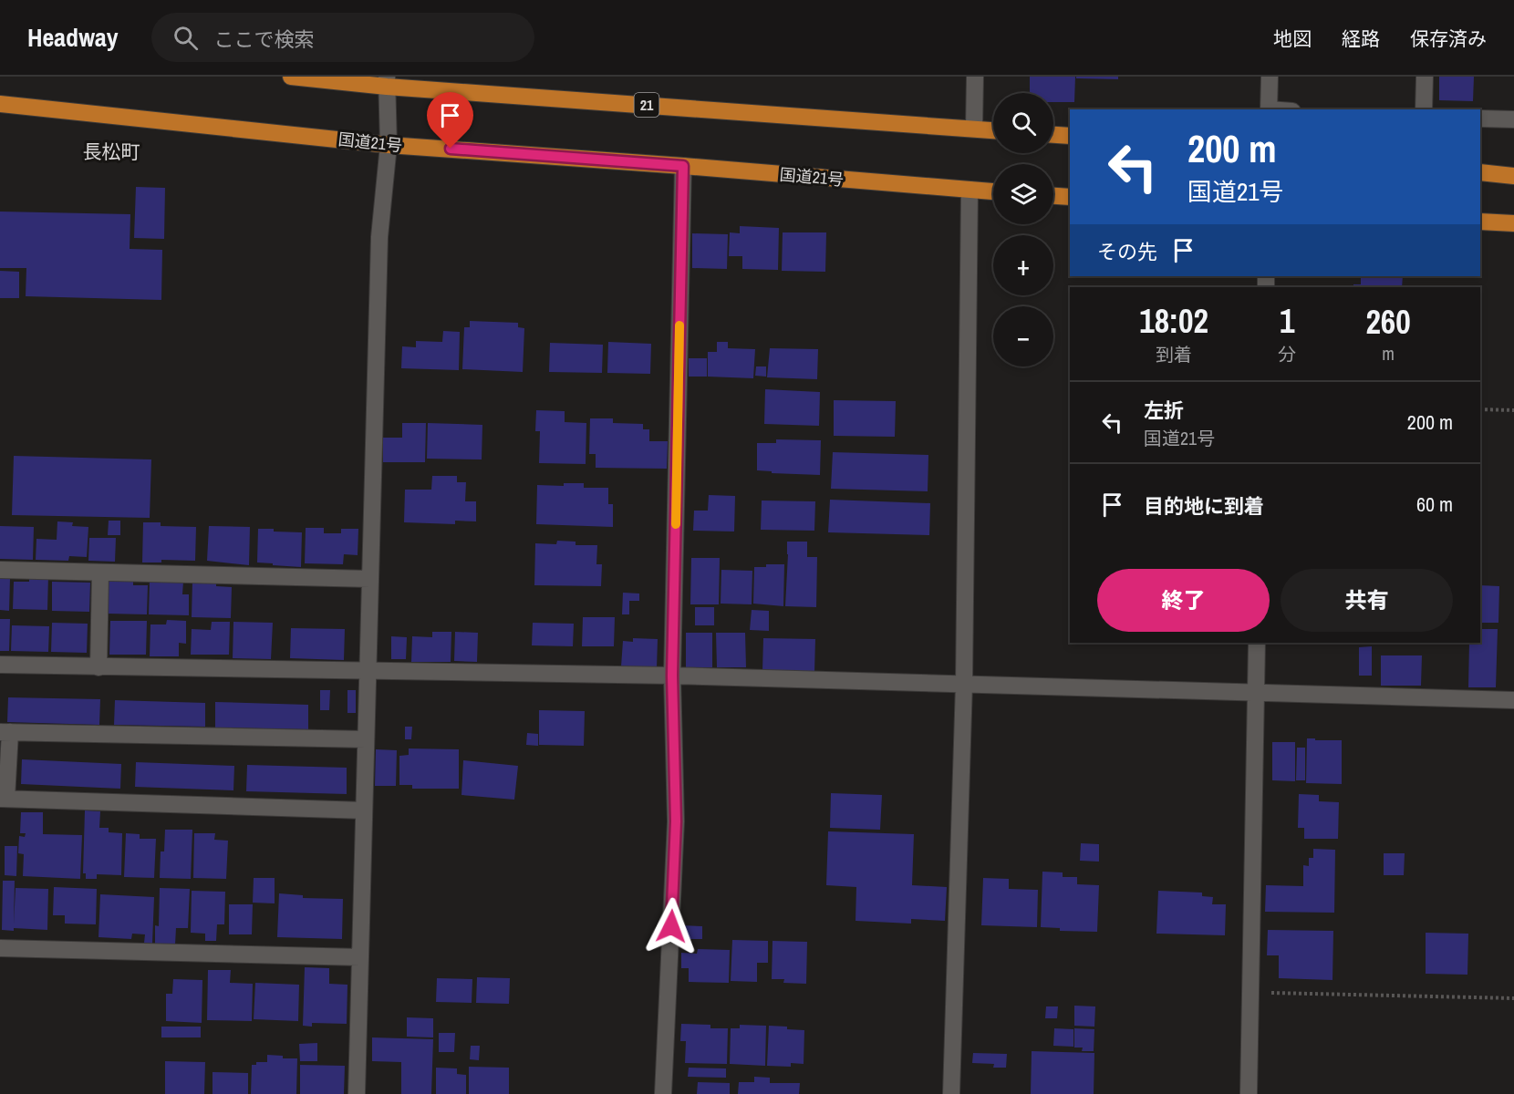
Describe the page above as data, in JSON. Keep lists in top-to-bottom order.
{
  "streets": {
    "highway": ["21", "国道21号"]
  },
  "districts": ["長松町"],
  "page": {
    "header": "Headway",
    "search": "ここで検索",
    "nav": ["地図", "経路", "保存済み"],
    "map_buttons": ["+", "−"],
    "turn": ["200 m", "国道21号"],
    "then": "その先",
    "eta": [
      "18:02",
      "到着",
      "1",
      "分",
      "260",
      "m"
    ],
    "list": [
      {
        "name": "左折",
        "note": "国道21号",
        "value": "200 m"
      },
      {
        "name": "目的地に到着",
        "value": "60 m"
      }
    ],
    "buttons": ["終了", "共有"]
  }
}
